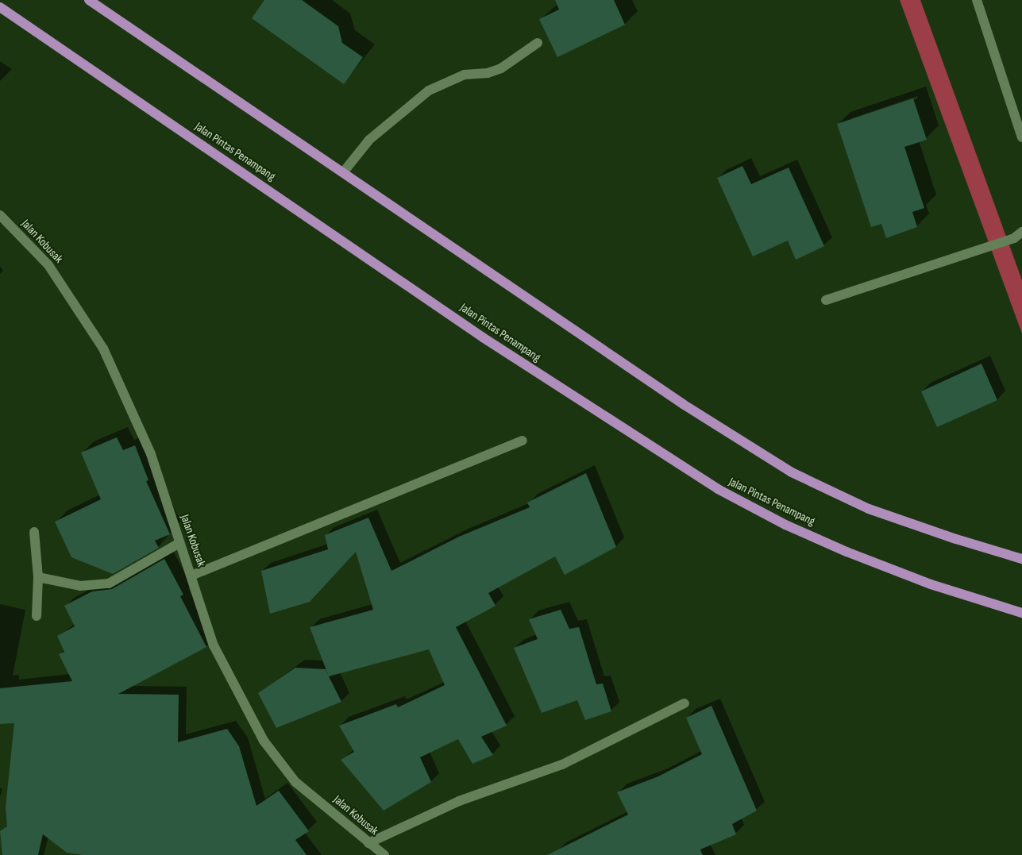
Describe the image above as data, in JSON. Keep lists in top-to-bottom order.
{
  "streets": {
    "main road": ["Jalan Pintas Penampang"],
    "street": ["Jalan Kobusak"]
  }
}
